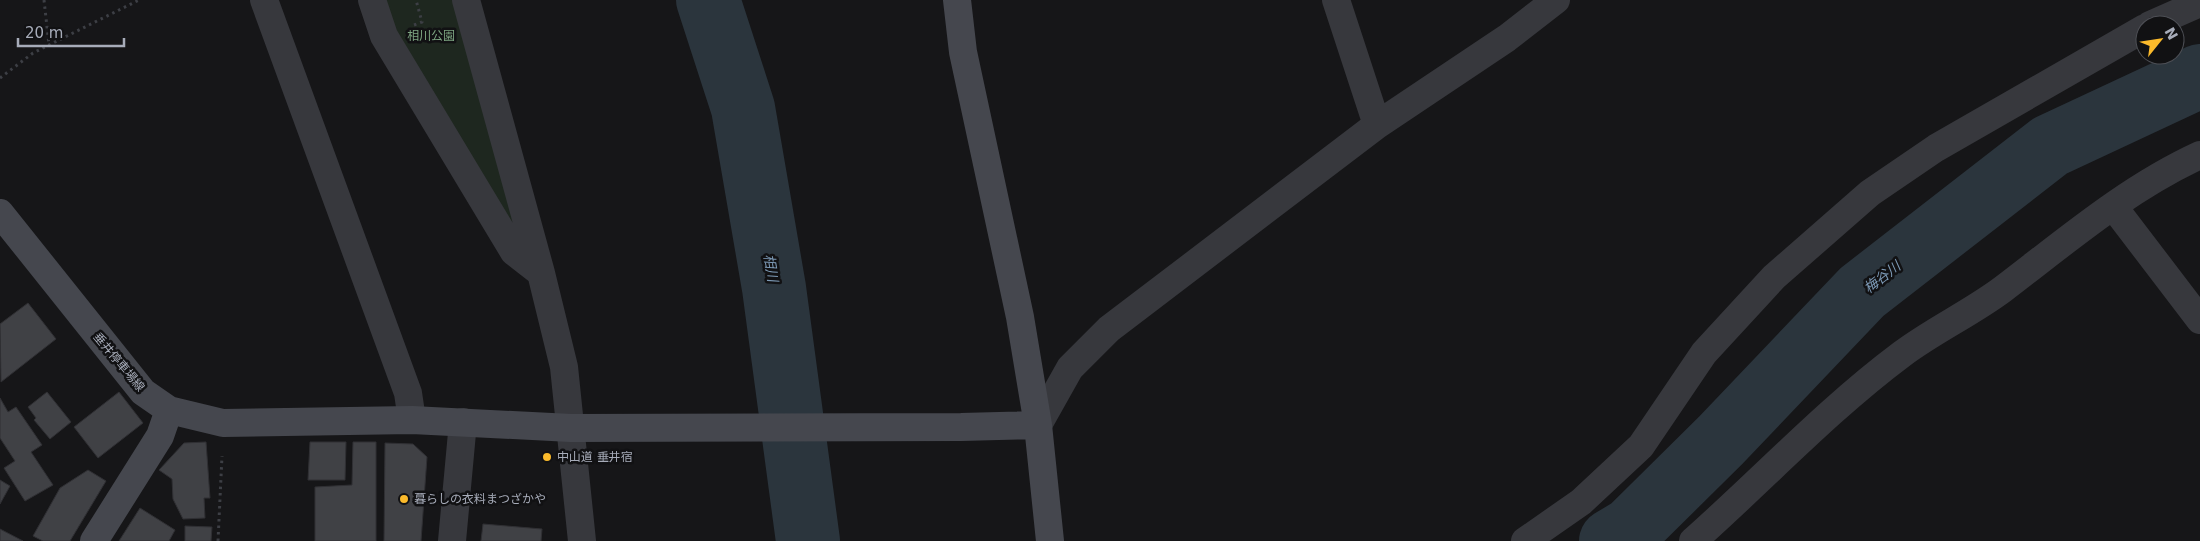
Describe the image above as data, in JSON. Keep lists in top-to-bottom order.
{
  "streets": {
    "street": ["垂井停車場線"]
  },
  "water": ["相川", "梅谷川"],
  "parks": ["相川公園"],
  "places": ["中山道 垂井宿", "暮らしの衣料まつざかや"],
  "scale_bar": "20 m",
  "north": "top right"
}
